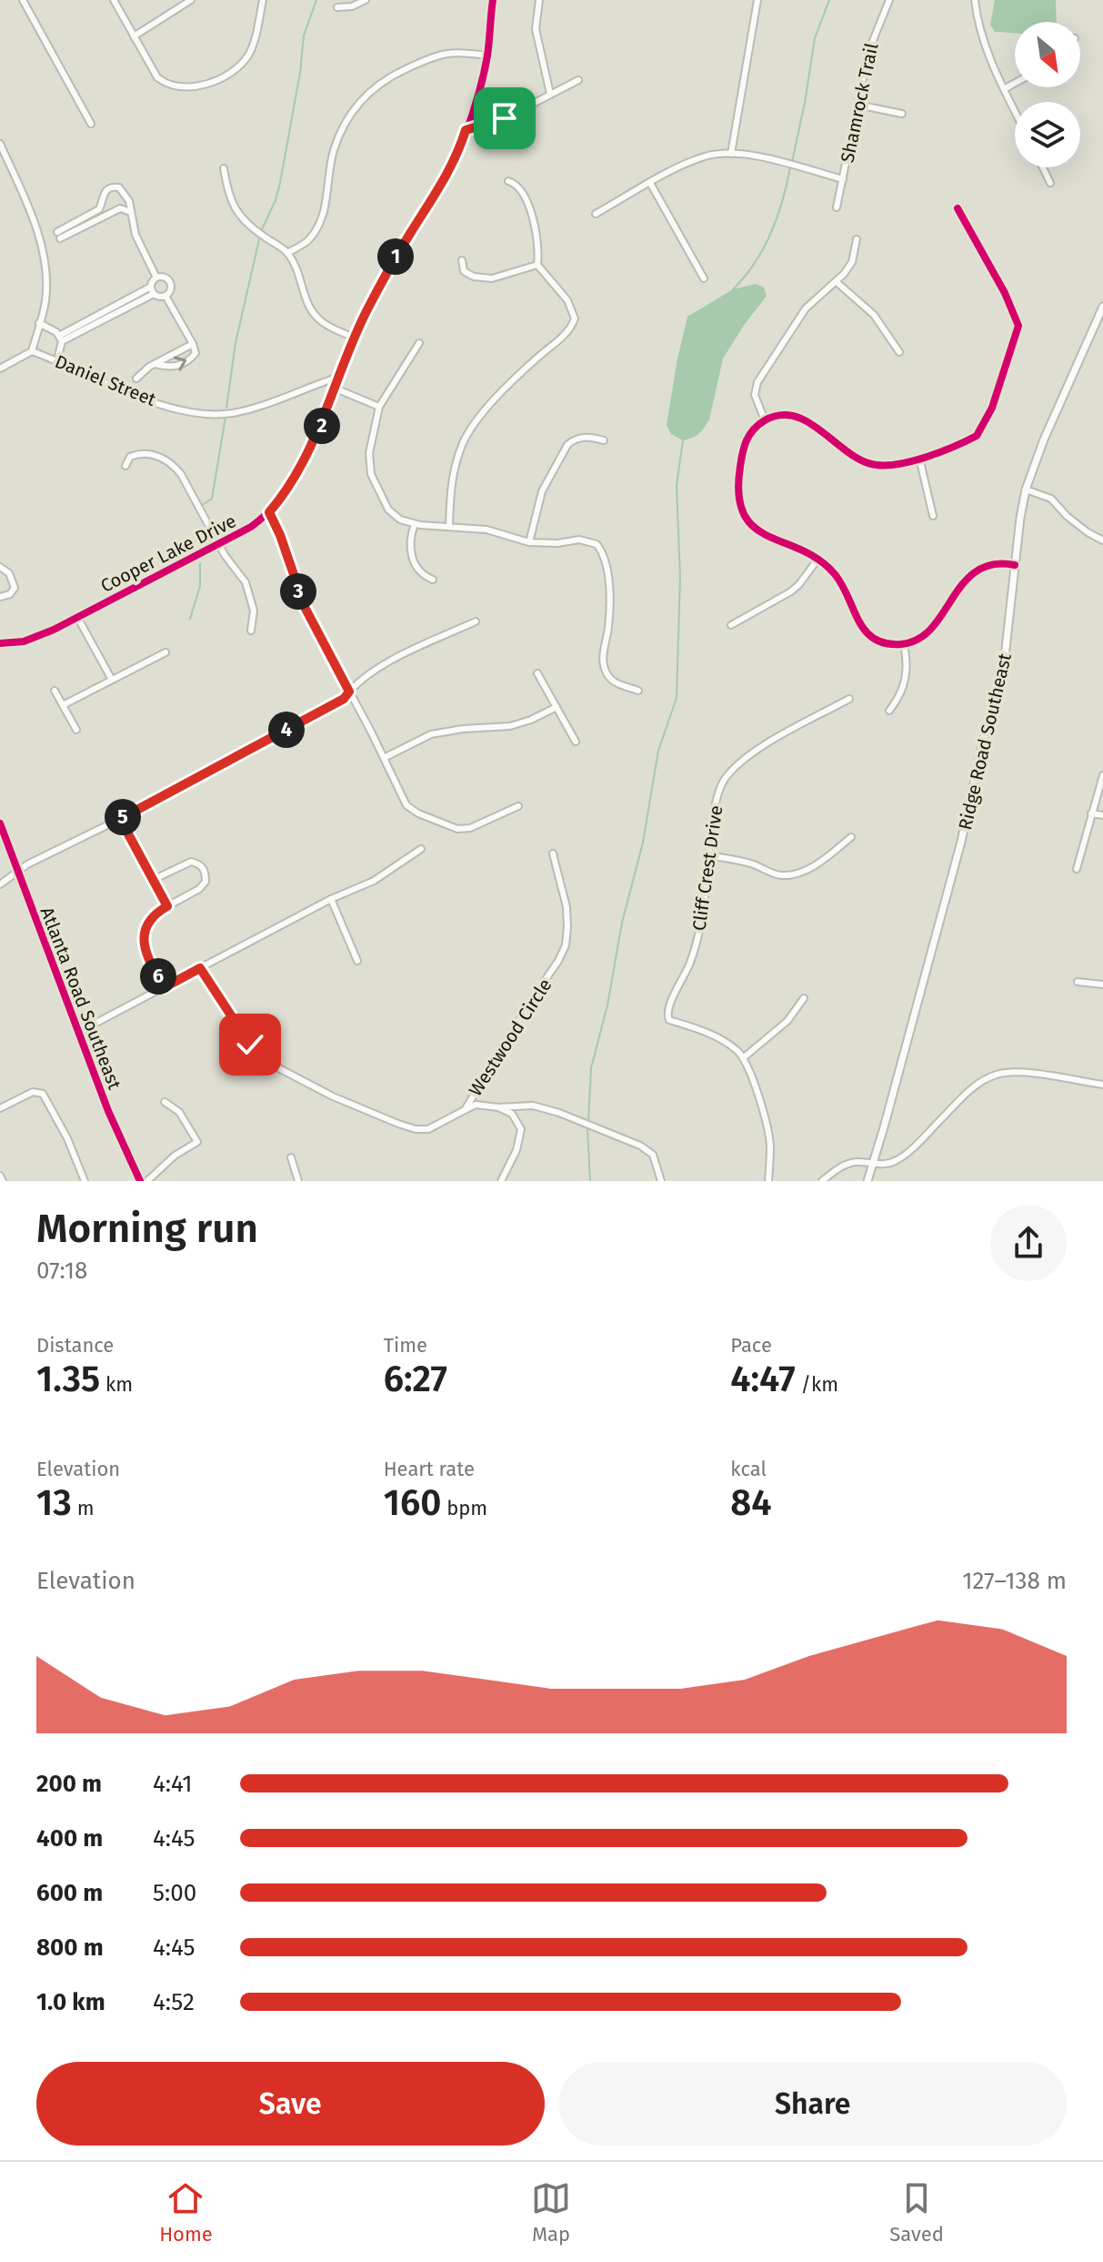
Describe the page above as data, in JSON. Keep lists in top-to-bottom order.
{
  "streets": {
    "main road": ["Atlanta Road Southeast"],
    "street": [
      "Shamrock Trail",
      "Daniel Street",
      "Cooper Lake Drive",
      "Ridge Road Southeast",
      "Cliff Crest Drive",
      "Westwood Circle"
    ]
  },
  "crossings": [
    ["Daniel Street", "Cooper Lake Drive"]
  ],
  "north": "bottom right",
  "page": {
    "pins": [
      "1",
      "2",
      "3",
      "4",
      "5",
      "6"
    ],
    "heading": ["Morning run", "07:18"],
    "stats": [
      ["Distance", "1.35 km"],
      ["Time", "6:27"],
      ["Pace", "4:47 /km"],
      ["Elevation", "13 m"],
      ["Heart rate", "160 bpm"],
      ["kcal", "84"]
    ],
    "chart": ["Elevation", "127–138 m"],
    "list": [
      {
        "name": "200 m",
        "note": "4:41"
      },
      {
        "name": "400 m",
        "note": "4:45"
      },
      {
        "name": "600 m",
        "note": "5:00"
      },
      {
        "name": "800 m",
        "note": "4:45"
      },
      {
        "name": "1.0 km",
        "note": "4:52"
      }
    ],
    "buttons": ["Save", "Share"],
    "tabs": ["Home", "Map", "Saved"]
  }
}
